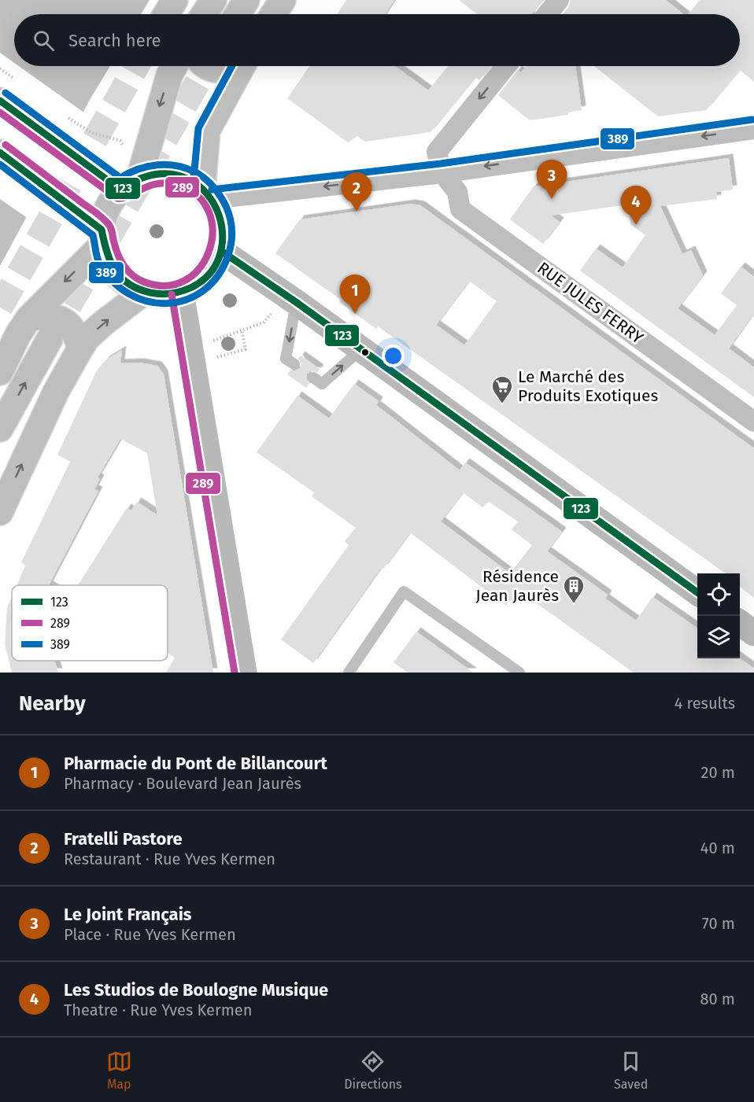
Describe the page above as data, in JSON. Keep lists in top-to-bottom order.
{
  "streets": {
    "street": ["RUE JULES FERRY"]
  },
  "places": {
    "supermarket": ["Le Marché des Produits Exotiques"],
    "building": ["Résidence Jean Jaurès"]
  },
  "lines": ["transit line 389", "transit line 123", "transit line 289"],
  "legend": ["123", "289", "389"],
  "page": {
    "search": "Search here",
    "pins": [
      "3",
      "2",
      "4",
      "1"
    ],
    "heading": ["Nearby", "4 results"],
    "list": [
      {
        "mark": "1",
        "name": "Pharmacie du Pont de Billancourt",
        "note": "Pharmacy · Boulevard Jean Jaurès",
        "value": "20 m"
      },
      {
        "mark": "2",
        "name": "Fratelli Pastore",
        "note": "Restaurant · Rue Yves Kermen",
        "value": "40 m"
      },
      {
        "mark": "3",
        "name": "Le Joint Français",
        "note": "Place · Rue Yves Kermen",
        "value": "70 m"
      },
      {
        "mark": "4",
        "name": "Les Studios de Boulogne Musique",
        "note": "Theatre · Rue Yves Kermen",
        "value": "80 m"
      }
    ],
    "nav": ["Map", "Directions", "Saved"]
  }
}
